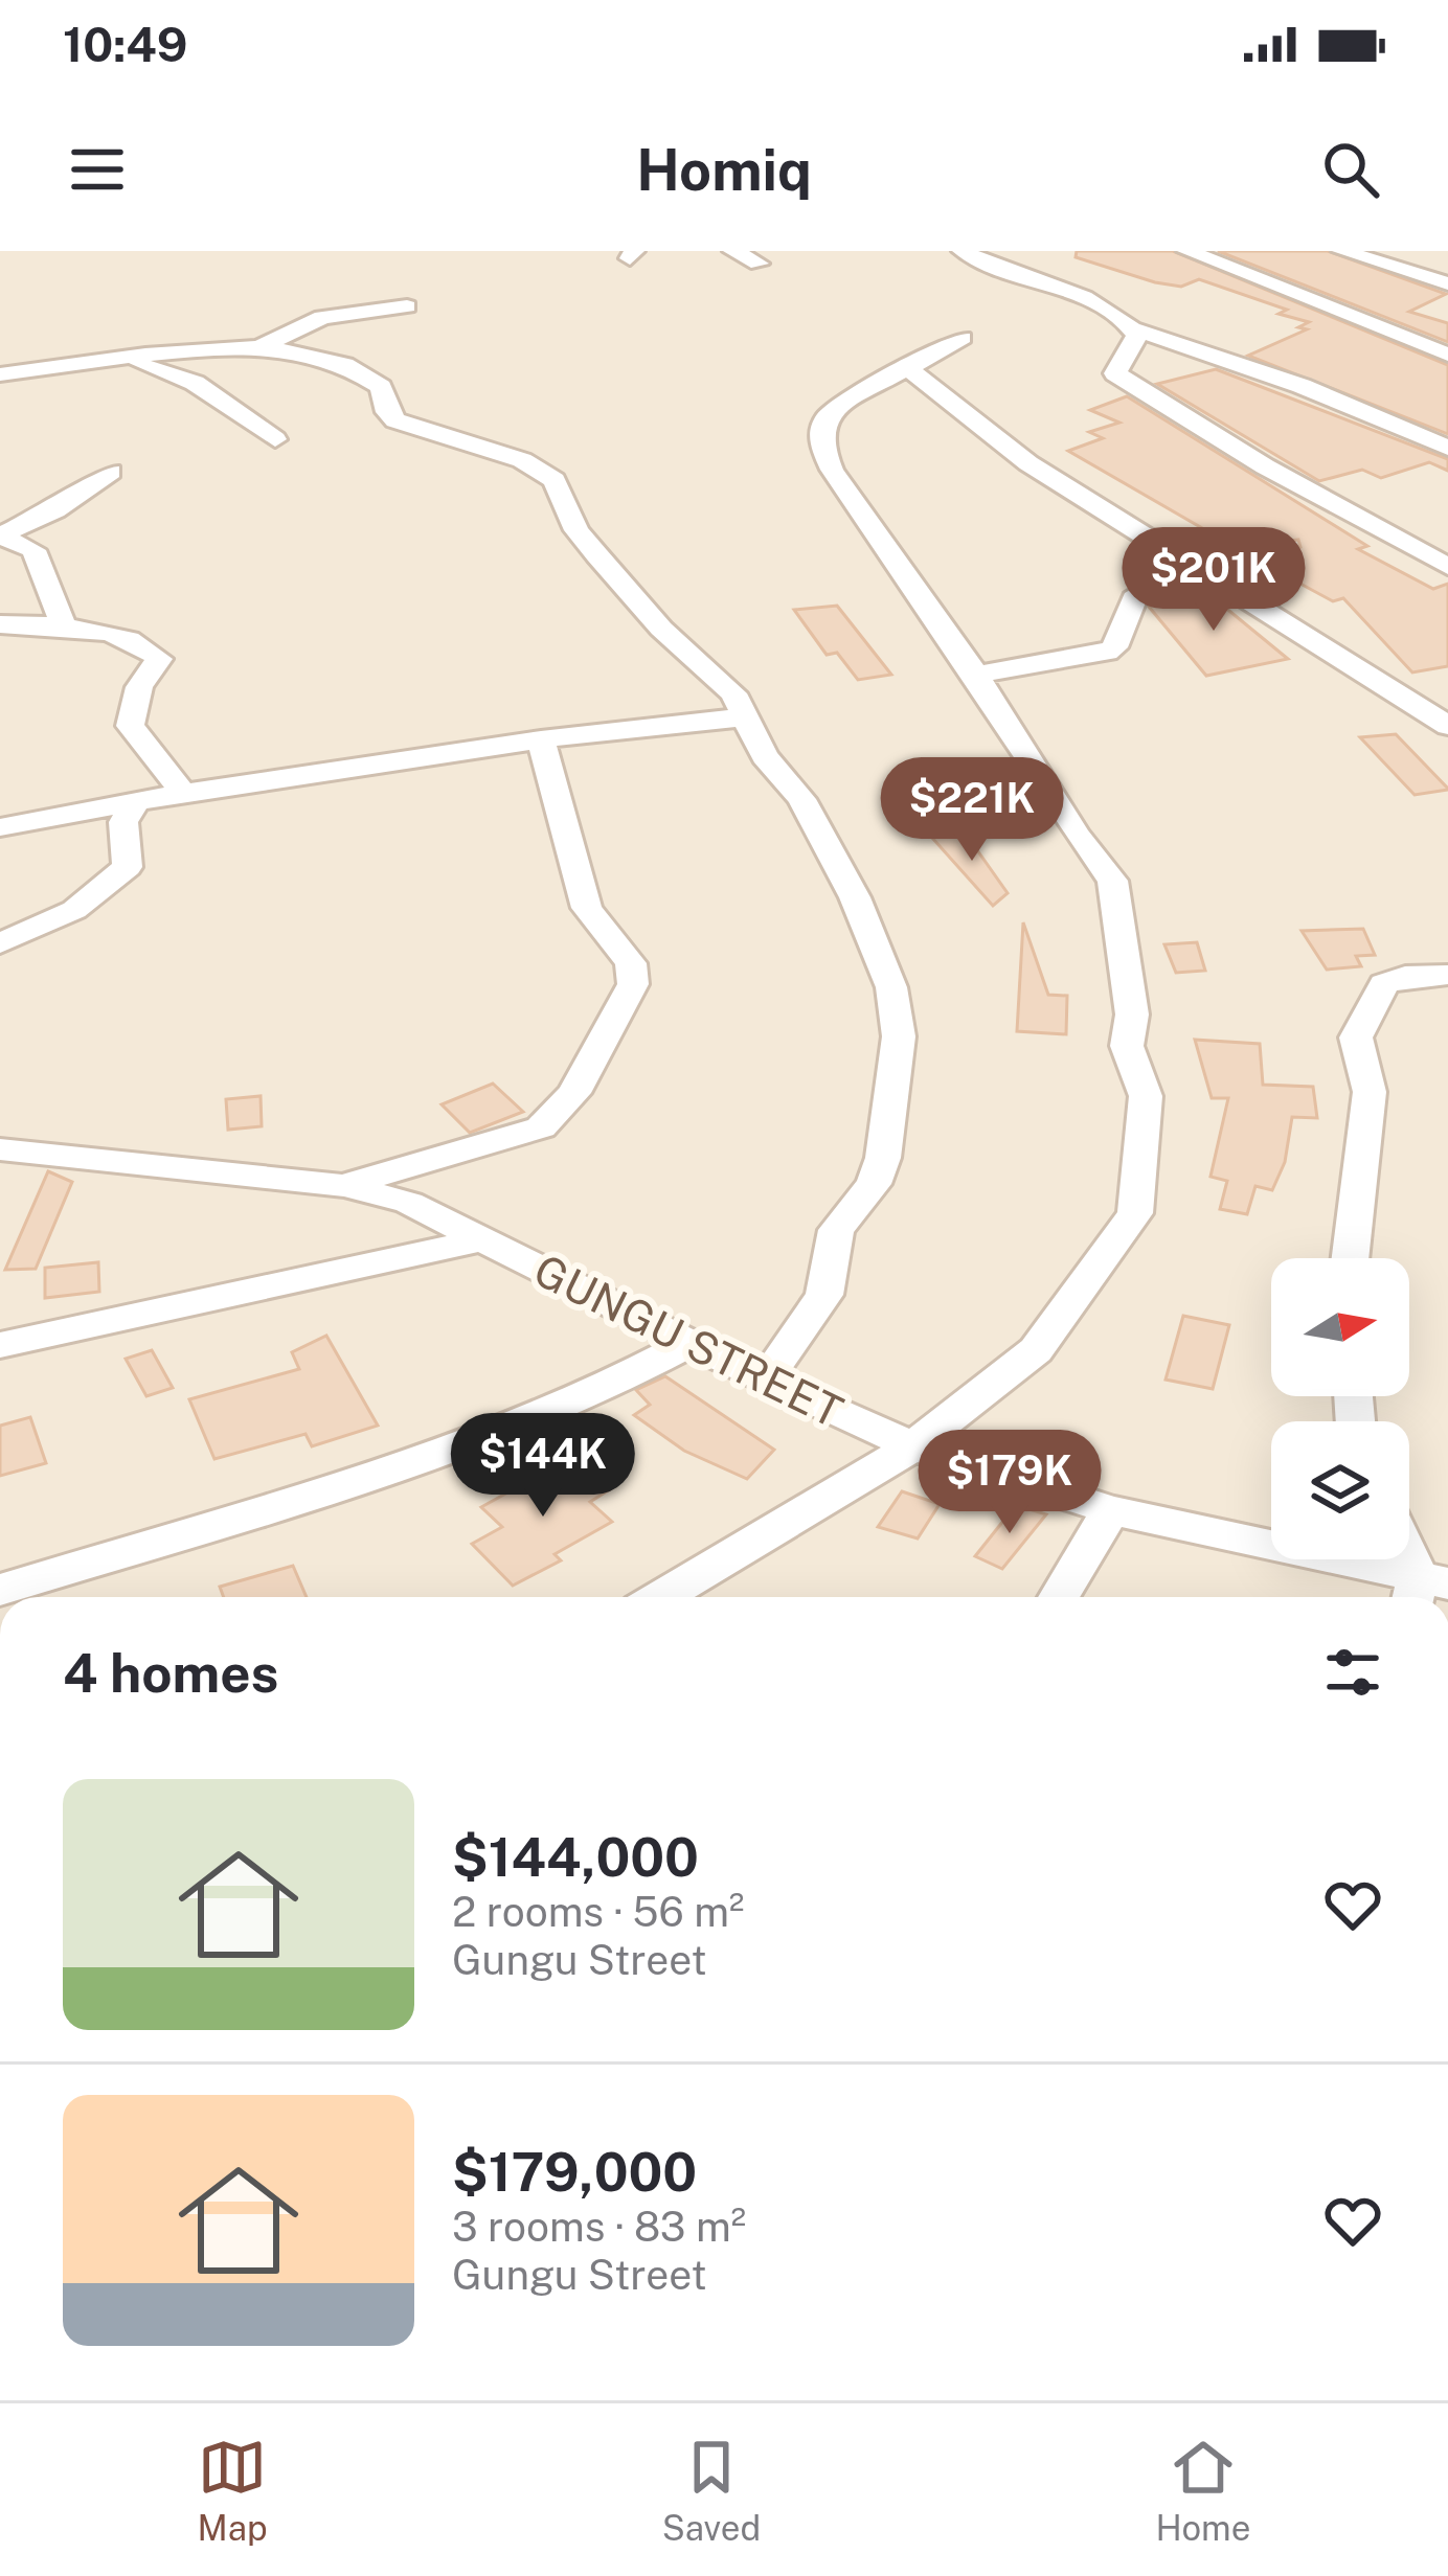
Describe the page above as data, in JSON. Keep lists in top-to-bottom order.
{
  "streets": {
    "street": ["GUNGU STREET"]
  },
  "north": "right",
  "page": {
    "status": "10:49",
    "header": "Homiq",
    "price": [
      "$201K",
      "$221K",
      "$144K",
      "$179K"
    ],
    "heading": "4 homes",
    "list": [
      {
        "name": "$144,000",
        "note": "2 rooms · 56 m² · Gungu Street"
      },
      {
        "name": "$179,000",
        "note": "3 rooms · 83 m² · Gungu Street"
      }
    ],
    "tabs": ["Map", "Saved", "Home"]
  }
}
